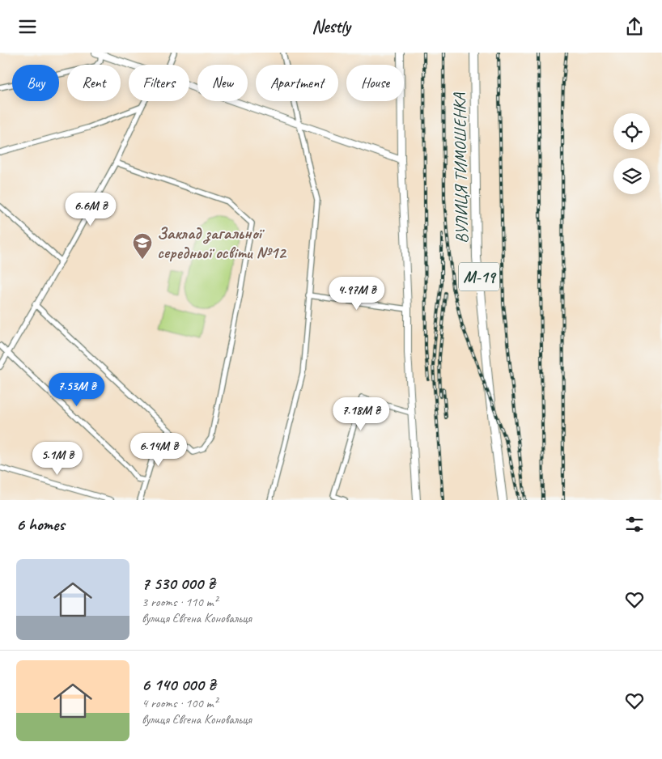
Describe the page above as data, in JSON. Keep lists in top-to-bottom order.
{
  "streets": {
    "highway": ["ВУЛИЦЯ ТИМОШЕНКА", "М-19"]
  },
  "places": {
    "school or university": ["Заклад загальної середньої освіти №12"]
  },
  "page": {
    "header": "Nestly",
    "chip": [
      "Buy",
      "Rent",
      "Filters",
      "New",
      "Apartment",
      "House"
    ],
    "price": [
      "6.6M ₴",
      "4.97M ₴",
      "7.53M ₴",
      "7.18M ₴",
      "6.14M ₴",
      "5.1M ₴"
    ],
    "heading": "6 homes",
    "list": [
      {
        "name": "7 530 000 ₴",
        "note": "3 rooms · 110 m² · вулиця Євгена Коновальця"
      },
      {
        "name": "6 140 000 ₴",
        "note": "4 rooms · 100 m² · вулиця Євгена Коновальця"
      }
    ]
  }
}
